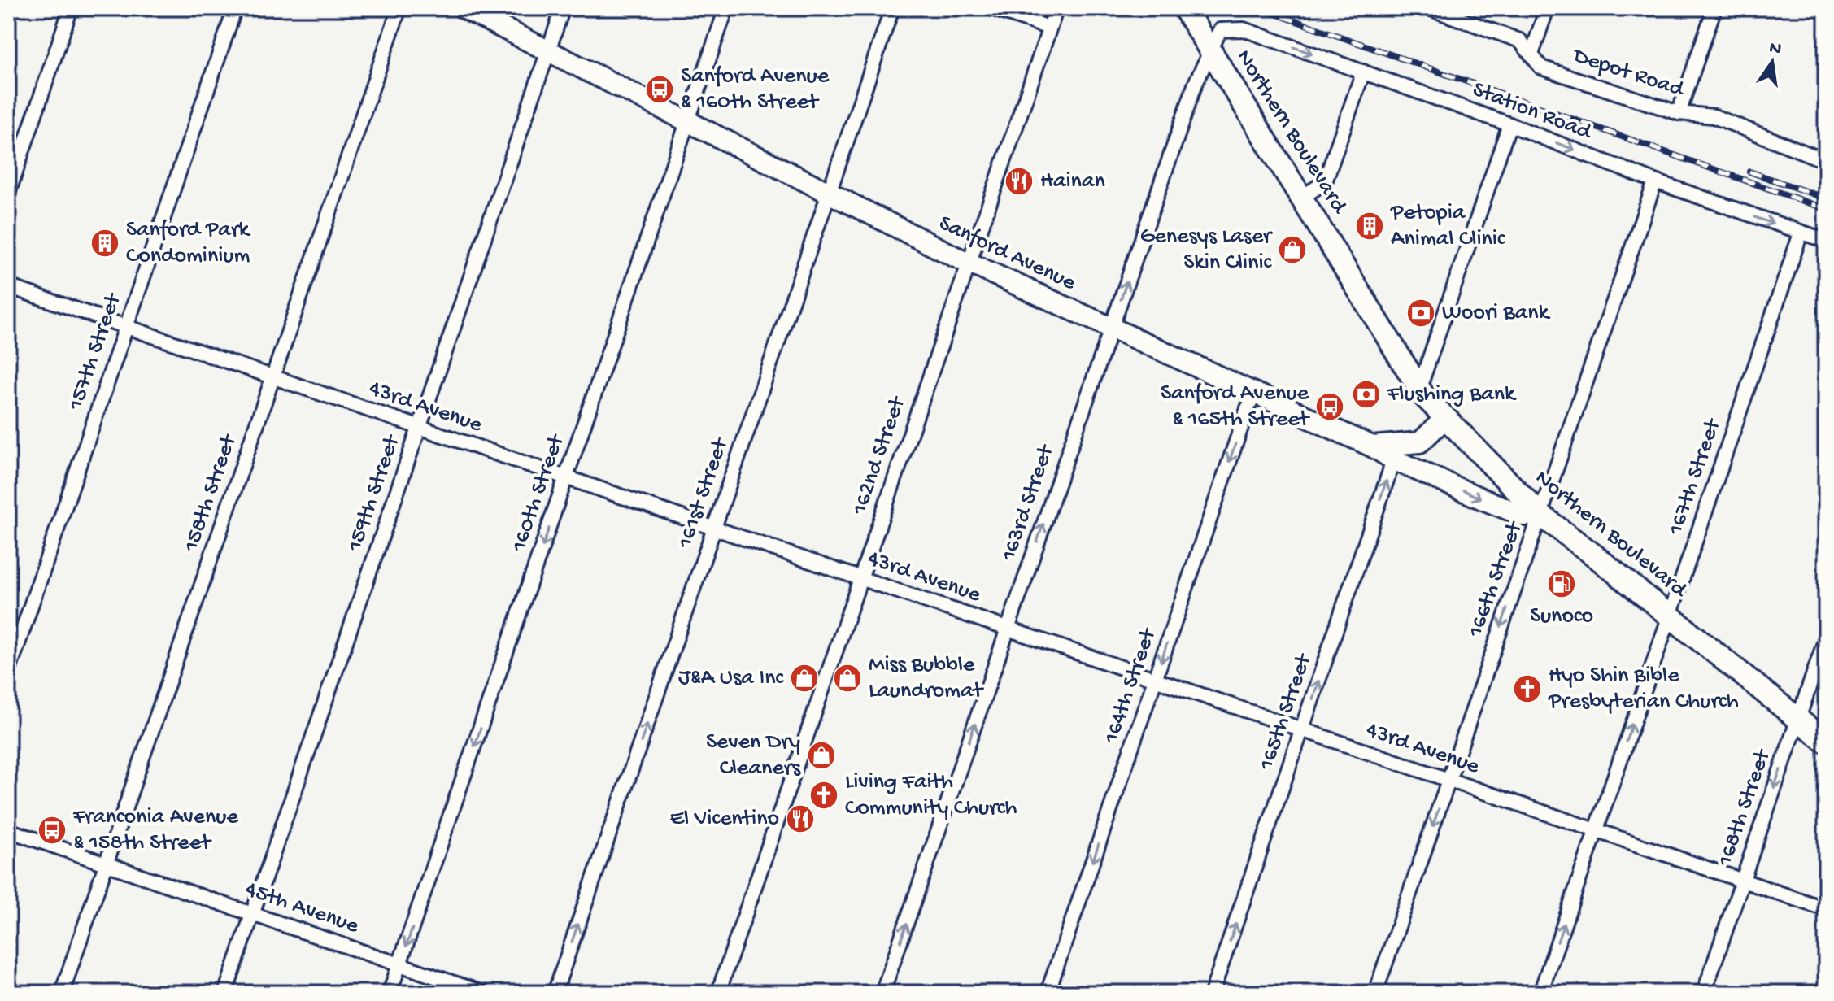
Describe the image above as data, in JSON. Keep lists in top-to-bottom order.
{
  "streets": {
    "main road": ["Northern Boulevard"],
    "street": [
      "Depot Road",
      "Station Road",
      "Sanford Avenue",
      "157th Street",
      "43rd Avenue",
      "162nd Street",
      "167th Street",
      "158th Street",
      "159th Street",
      "160th Street",
      "161st Street",
      "163rd Street",
      "166th Street",
      "164th Street",
      "165th Street",
      "168th Street",
      "45th Avenue"
    ]
  },
  "crossings": [
    ["Station Road", "167th Street"],
    ["Station Road", "163rd Street"],
    ["Station Road", "166th Street"],
    ["Northern Boulevard", "Sanford Avenue"],
    ["Northern Boulevard", "167th Street"],
    ["Northern Boulevard", "163rd Street"],
    ["Northern Boulevard", "166th Street"],
    ["Northern Boulevard", "168th Street"],
    ["Sanford Avenue", "162nd Street"],
    ["Sanford Avenue", "159th Street"],
    ["Sanford Avenue", "160th Street"],
    ["Sanford Avenue", "161st Street"],
    ["Sanford Avenue", "163rd Street"],
    ["Sanford Avenue", "166th Street"],
    ["Sanford Avenue", "164th Street"],
    ["Sanford Avenue", "165th Street"],
    ["157th Street", "43rd Avenue"],
    ["43rd Avenue", "162nd Street"],
    ["43rd Avenue", "167th Street"],
    ["43rd Avenue", "158th Street"],
    ["43rd Avenue", "159th Street"],
    ["43rd Avenue", "160th Street"],
    ["43rd Avenue", "161st Street"],
    ["43rd Avenue", "163rd Street"],
    ["43rd Avenue", "166th Street"],
    ["43rd Avenue", "164th Street"],
    ["43rd Avenue", "165th Street"],
    ["43rd Avenue", "168th Street"],
    ["158th Street", "45th Avenue"],
    ["159th Street", "45th Avenue"],
    ["160th Street", "45th Avenue"]
  ],
  "one_way": [
    "Station Road",
    "167th Street",
    "160th Street",
    "161st Street",
    "163rd Street",
    "166th Street",
    "164th Street",
    "165th Street",
    "168th Street"
  ],
  "places": {
    "bus stop": ["Sanford Avenue & 160th Street", "Sanford Avenue & 165th Street", "Franconia Avenue & 158th Street"],
    "restaurant": ["Hainan", "El Vicentino"],
    "building": ["Petopia Animal Clinic", "Sanford Park Condominium"],
    "shop": [
      "Genesys Laser Skin Clinic",
      "J&A Usa Inc",
      "Miss Bubble Laundromat",
      "Seven Dry Cleaners"
    ],
    "bank": ["Woori Bank", "Flushing Bank"],
    "fuel station": ["Sunoco"],
    "church": ["Hyo Shin Bible Presbyterian Church", "Living Faith Community Church"]
  },
  "north": "top"
}
